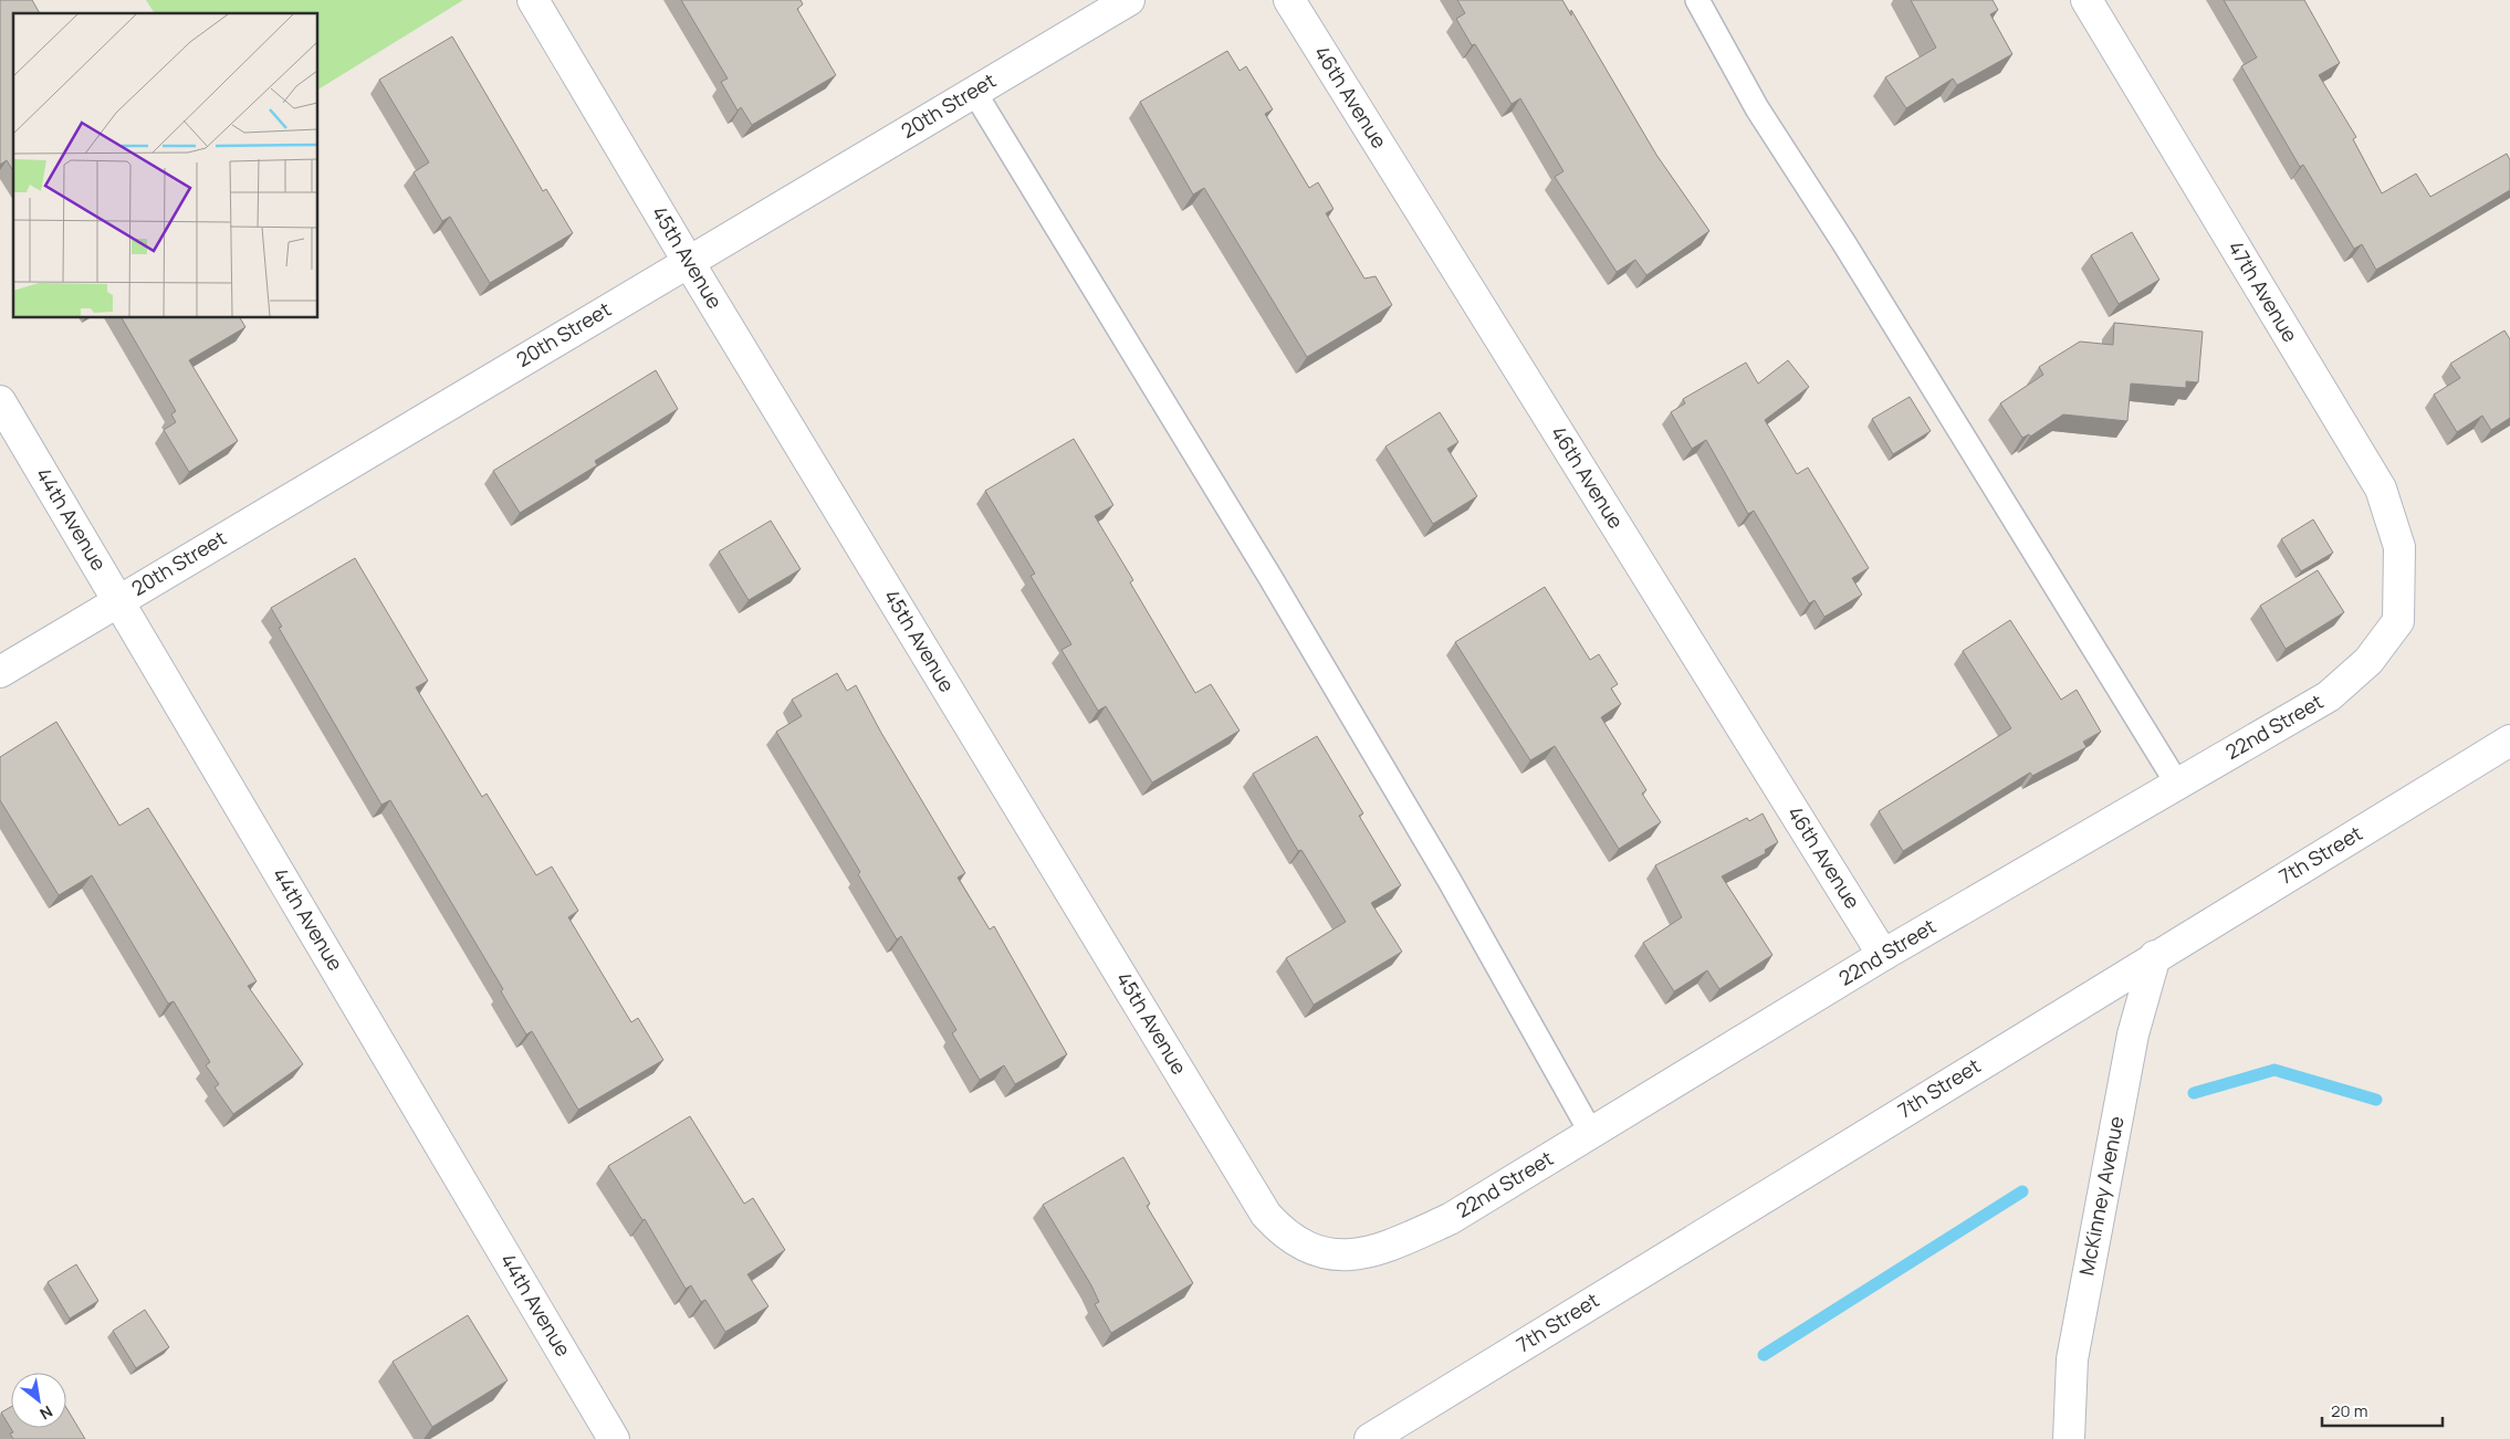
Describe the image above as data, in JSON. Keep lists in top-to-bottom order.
{
  "streets": {
    "street": [
      "46th Avenue",
      "20th Street",
      "45th Avenue",
      "47th Avenue",
      "44th Avenue",
      "22nd Street",
      "7th Street",
      "McKinney Avenue"
    ]
  },
  "crossings": [
    ["46th Avenue", "22nd Street"],
    ["20th Street", "45th Avenue"],
    ["20th Street", "44th Avenue"],
    ["45th Avenue", "22nd Street"],
    ["47th Avenue", "22nd Street"],
    ["7th Street", "McKinney Avenue"]
  ],
  "scale_bar": "20 m",
  "north": "bottom right"
}
